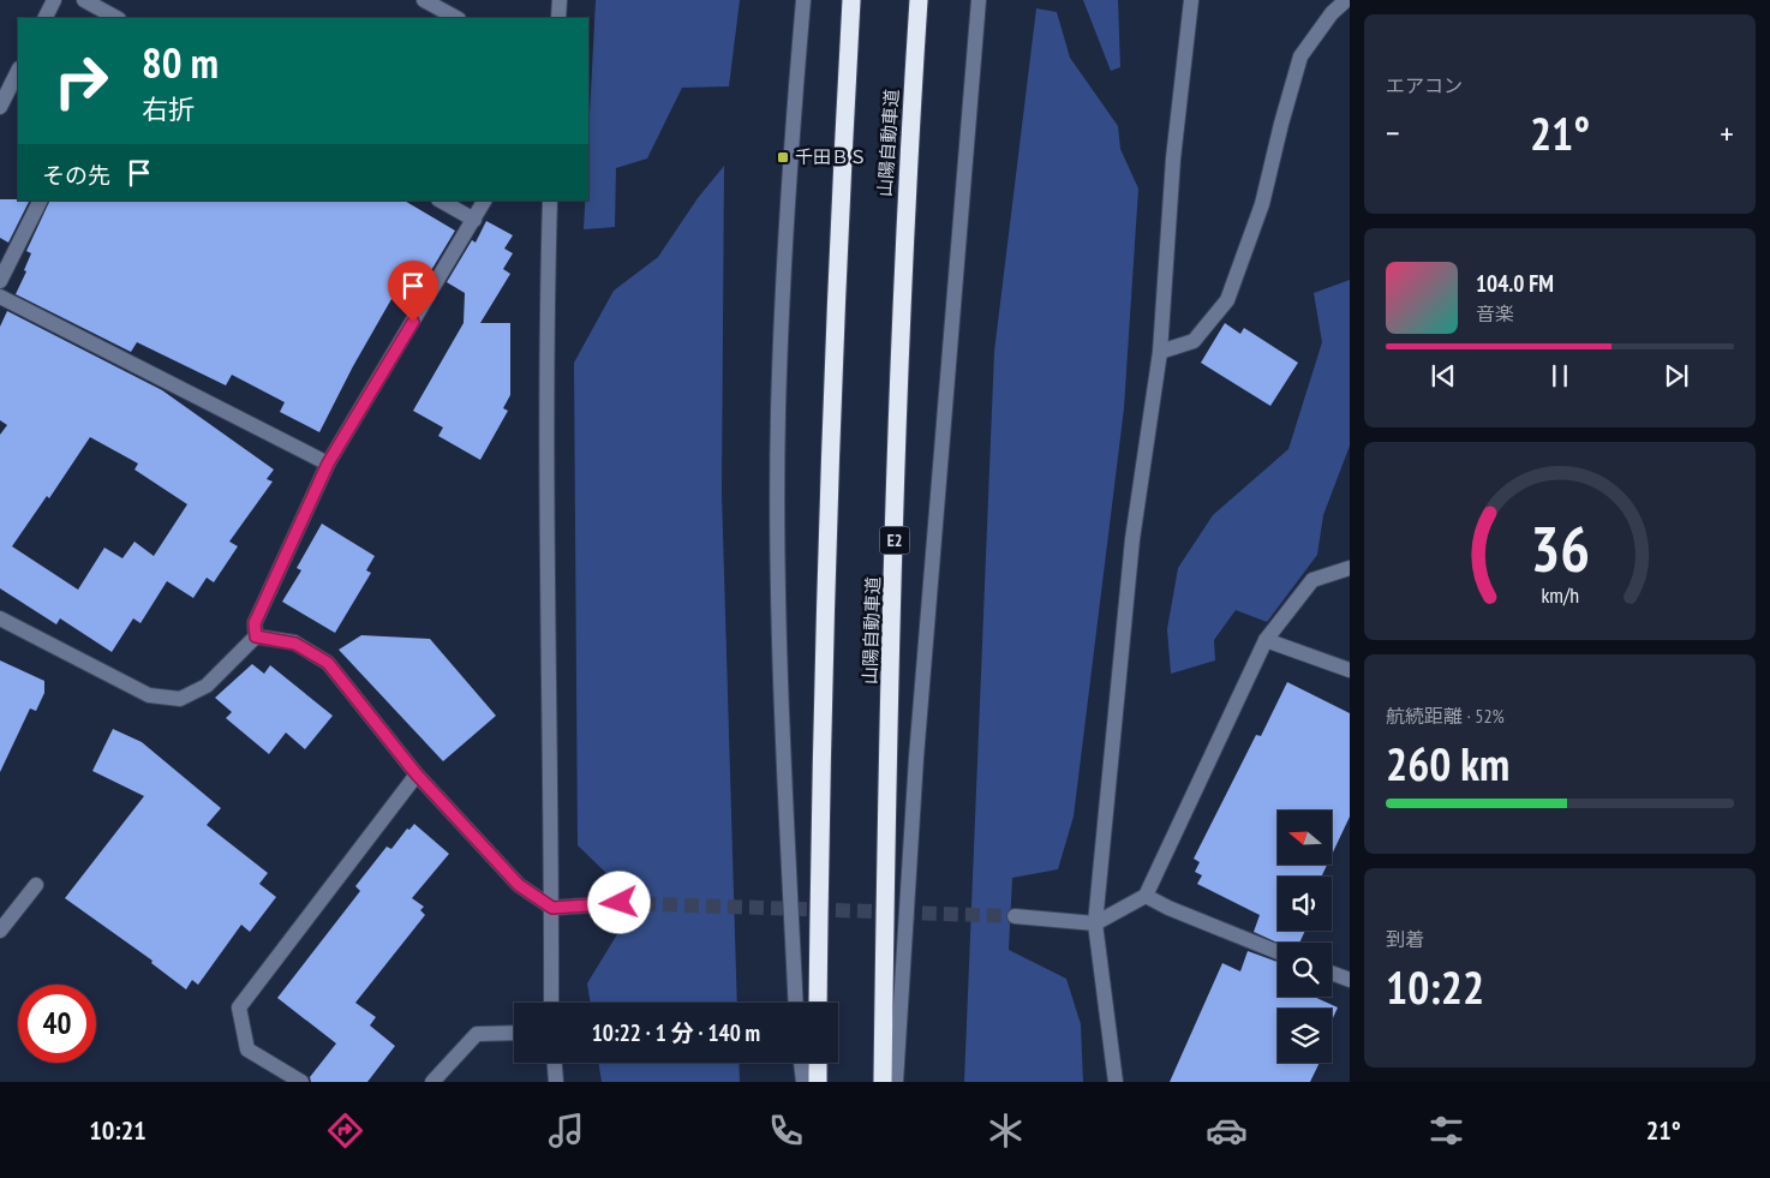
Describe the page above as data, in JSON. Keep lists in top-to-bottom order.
{
  "streets": {
    "highway": ["山陽自動車道", "E2"]
  },
  "places": {
    "transit": ["千田ＢＳ"]
  },
  "north": "left",
  "page": {
    "tile": [
      "エアコン",
      ["航続距離 · 52%", "260 km"],
      ["到着", "10:22"]
    ],
    "turn": ["80 m", "右折"],
    "heat": ["−", "21°", "+"],
    "then": "その先",
    "song": ["104.0 FM", "音楽"],
    "limit": "40",
    "trip": "10:22 · 1 分 · 140 m",
    "tabs": ["10:21", "21°"],
    "gauge": ["36", "km/h"]
  }
}
